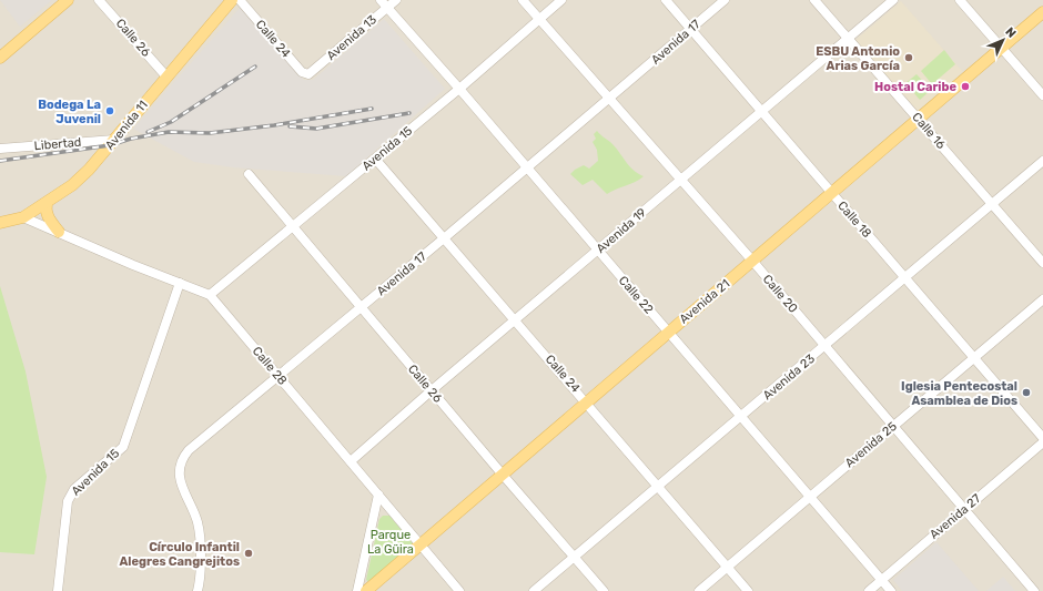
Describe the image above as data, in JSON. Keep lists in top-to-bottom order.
{
  "streets": {
    "main road": ["Avenida 11", "Avenida 21"],
    "street": [
      "Calle 26",
      "Avenida 13",
      "Calle 24",
      "Avenida 17",
      "Calle 16",
      "Libertad",
      "Avenida 15",
      "Calle 18",
      "Avenida 19",
      "Calle 20",
      "Calle 22",
      "Calle 28",
      "Avenida 23",
      "Avenida 25",
      "Avenida 27"
    ]
  },
  "crossings": [
    ["Calle 26", "Avenida 17"],
    ["Calle 26", "Avenida 11"],
    ["Calle 26", "Avenida 15"],
    ["Calle 26", "Avenida 19"],
    ["Calle 26", "Avenida 21"],
    ["Calle 26", "Avenida 23"],
    ["Avenida 13", "Calle 24"],
    ["Avenida 13", "Calle 22"],
    ["Calle 24", "Avenida 17"],
    ["Calle 24", "Avenida 15"],
    ["Calle 24", "Avenida 19"],
    ["Calle 24", "Avenida 21"],
    ["Calle 24", "Avenida 23"],
    ["Calle 24", "Avenida 25"],
    ["Avenida 17", "Calle 18"],
    ["Avenida 17", "Calle 20"],
    ["Avenida 17", "Calle 22"],
    ["Avenida 17", "Calle 28"],
    ["Avenida 11", "Libertad"],
    ["Avenida 11", "Calle 28"],
    ["Calle 16", "Avenida 19"],
    ["Calle 16", "Avenida 21"],
    ["Calle 16", "Avenida 23"],
    ["Avenida 15", "Calle 20"],
    ["Avenida 15", "Calle 22"],
    ["Avenida 15", "Calle 28"],
    ["Calle 18", "Avenida 19"],
    ["Calle 18", "Avenida 21"],
    ["Calle 18", "Avenida 23"],
    ["Calle 18", "Avenida 25"],
    ["Avenida 19", "Calle 20"],
    ["Avenida 19", "Calle 22"],
    ["Avenida 19", "Calle 28"],
    ["Calle 20", "Avenida 21"],
    ["Calle 20", "Avenida 23"],
    ["Calle 20", "Avenida 25"],
    ["Calle 20", "Avenida 27"],
    ["Calle 22", "Avenida 21"],
    ["Calle 22", "Avenida 23"],
    ["Calle 22", "Avenida 25"],
    ["Calle 22", "Avenida 27"],
    ["Avenida 21", "Calle 28"]
  ],
  "parks": ["Parque La Güira"],
  "places": [
    "ESBU Antonio Arias García",
    "Hostal Caribe",
    "Bodega La Juvenil",
    "Iglesia Pentecostal Asamblea de Dios",
    "Círculo Infantil Alegres Cangrejitos"
  ],
  "north": "top right"
}
